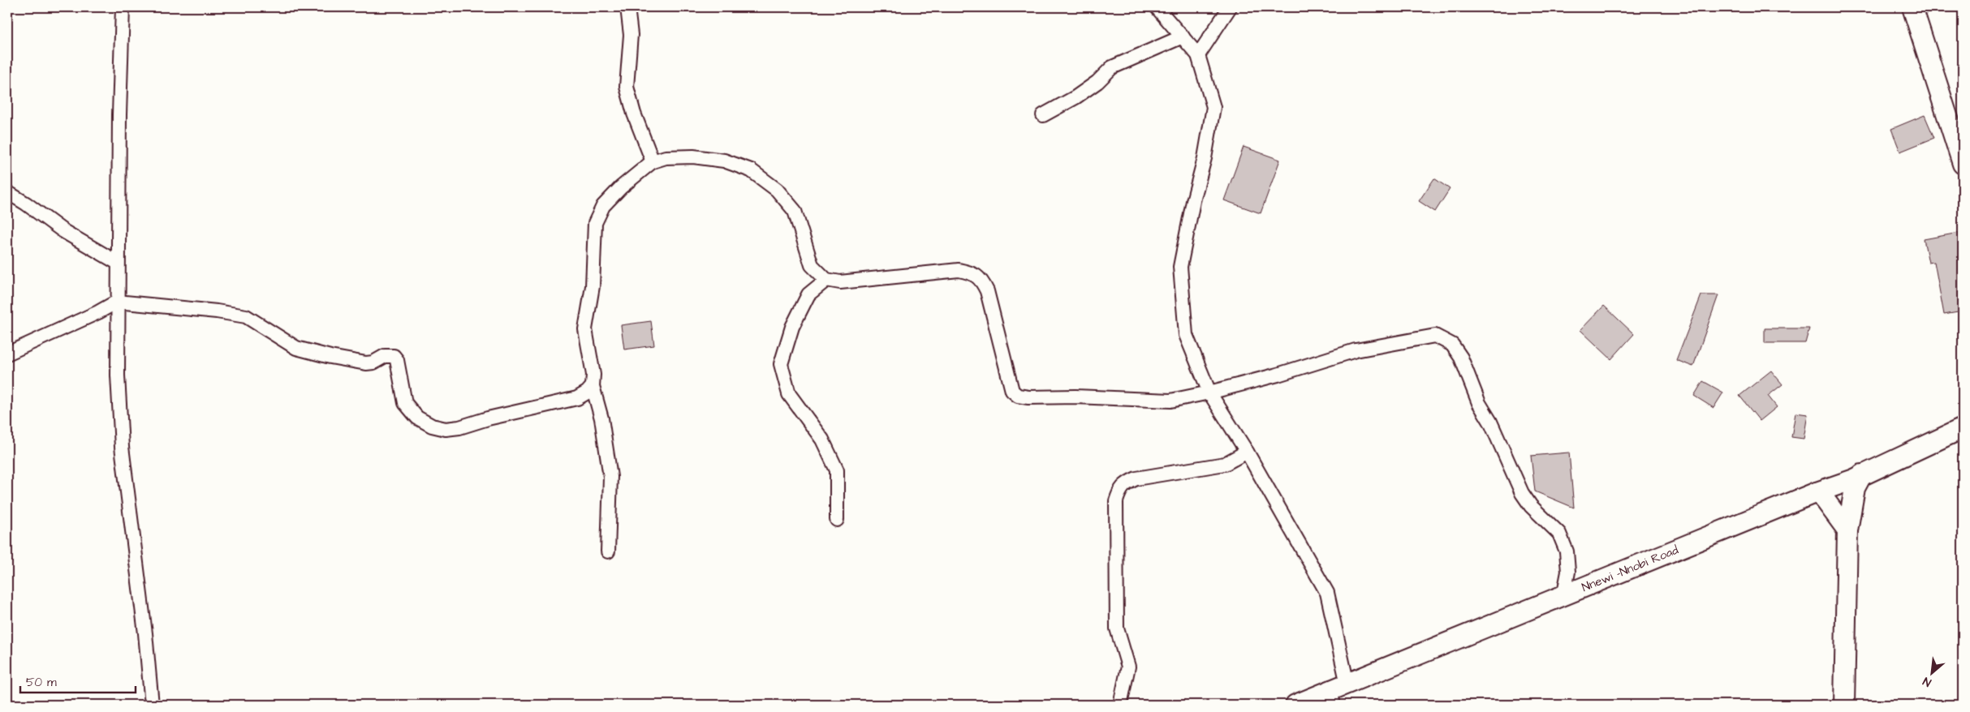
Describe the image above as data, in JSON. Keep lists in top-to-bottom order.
{
  "streets": {
    "main road": ["Nnewi -Nnobi Road"]
  },
  "scale_bar": "50 m",
  "north": "bottom left"
}
